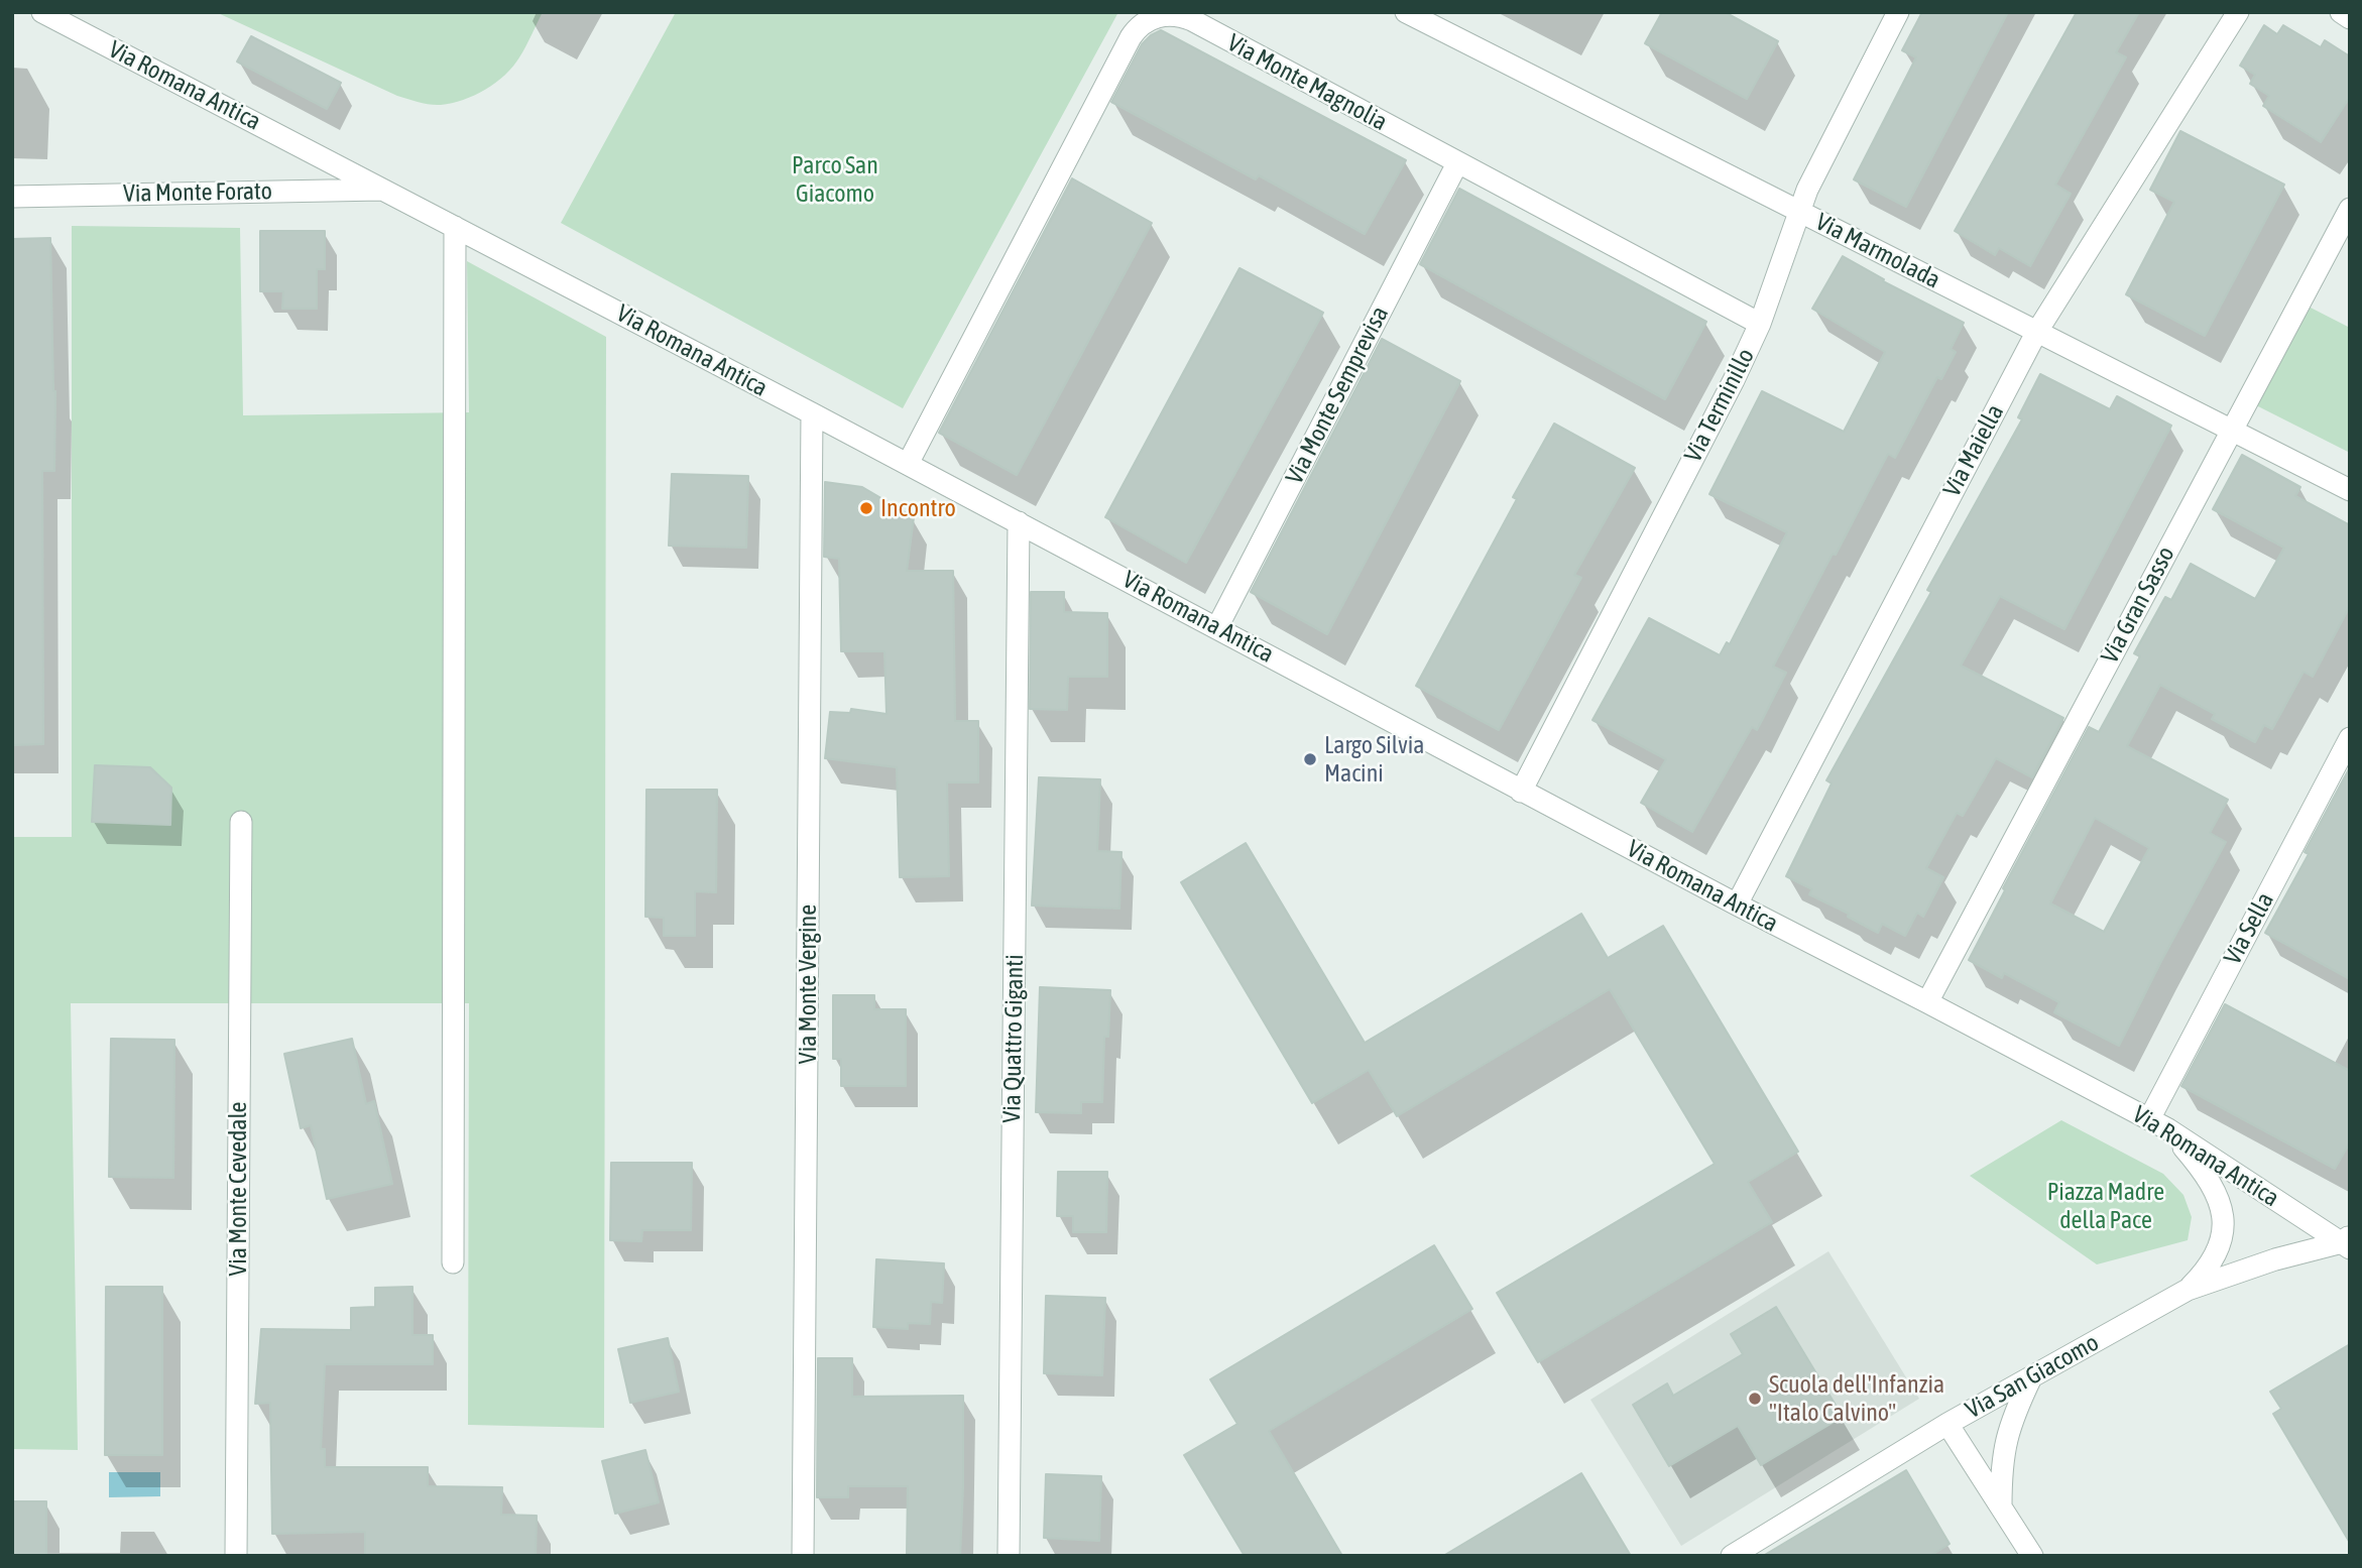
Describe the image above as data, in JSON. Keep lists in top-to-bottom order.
{
  "streets": {
    "street": [
      "Via Monte Magnolia",
      "Via Romana Antica",
      "Via Monte Forato",
      "Via Marmolada",
      "Via Monte Semprevisa",
      "Via Terminillo",
      "Via Maiella",
      "Via Gran Sasso",
      "Via Sella",
      "Via Monte Vergine",
      "Via Quattro Giganti",
      "Via Monte Cevedale",
      "Via San Giacomo"
    ]
  },
  "crossings": [
    ["Via Monte Magnolia", "Via Romana Antica"],
    ["Via Monte Magnolia", "Via Monte Semprevisa"],
    ["Via Monte Magnolia", "Via Terminillo"],
    ["Via Romana Antica", "Via Monte Forato"],
    ["Via Romana Antica", "Via Monte Semprevisa"],
    ["Via Romana Antica", "Via Terminillo"],
    ["Via Romana Antica", "Via Maiella"],
    ["Via Romana Antica", "Via Gran Sasso"],
    ["Via Romana Antica", "Via Sella"],
    ["Via Romana Antica", "Via Monte Vergine"],
    ["Via Romana Antica", "Via Quattro Giganti"],
    ["Via Romana Antica", "Via San Giacomo"],
    ["Via Marmolada", "Via Terminillo"],
    ["Via Marmolada", "Via Maiella"],
    ["Via Marmolada", "Via Gran Sasso"]
  ],
  "parks": ["Parco San Giacomo", "Piazza Madre della Pace"],
  "places": ["Incontro", "Largo Silvia Macini", "Scuola dell'Infanzia \"Italo Calvino\""]
}
